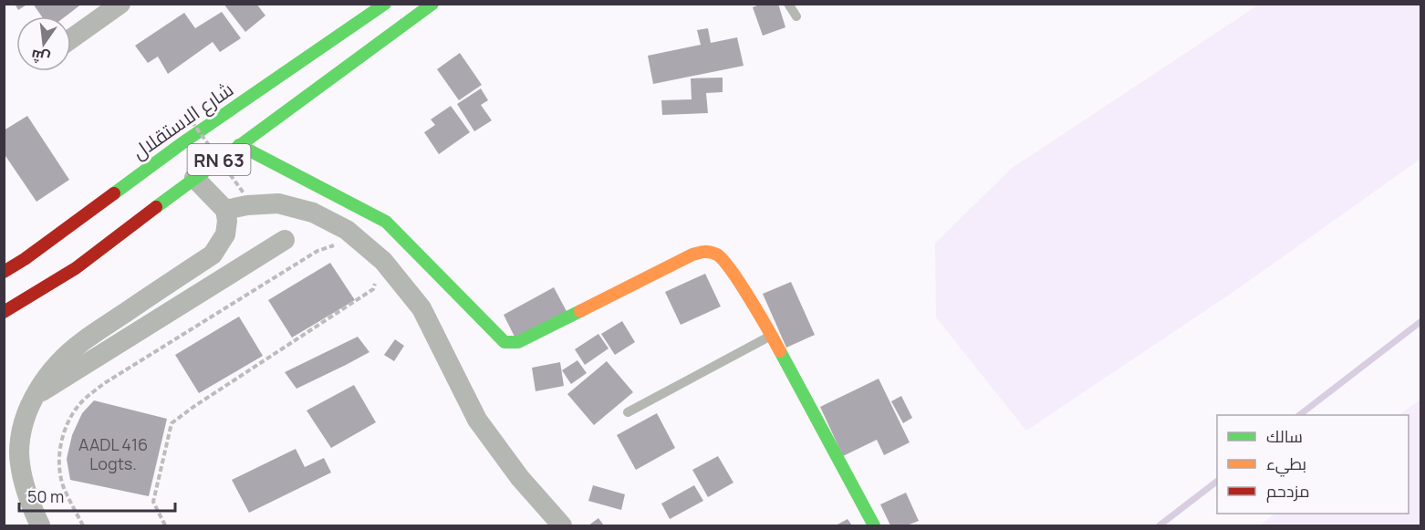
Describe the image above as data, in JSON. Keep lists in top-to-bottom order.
{
  "streets": {
    "main road": ["شارع الاستقلال", "RN 63"]
  },
  "house_numbers": ["AADL 416 Logts."],
  "legend": ["سالك", "بطيء", "مزدحم"],
  "scale_bar": "50 m",
  "north": "bottom"
}
